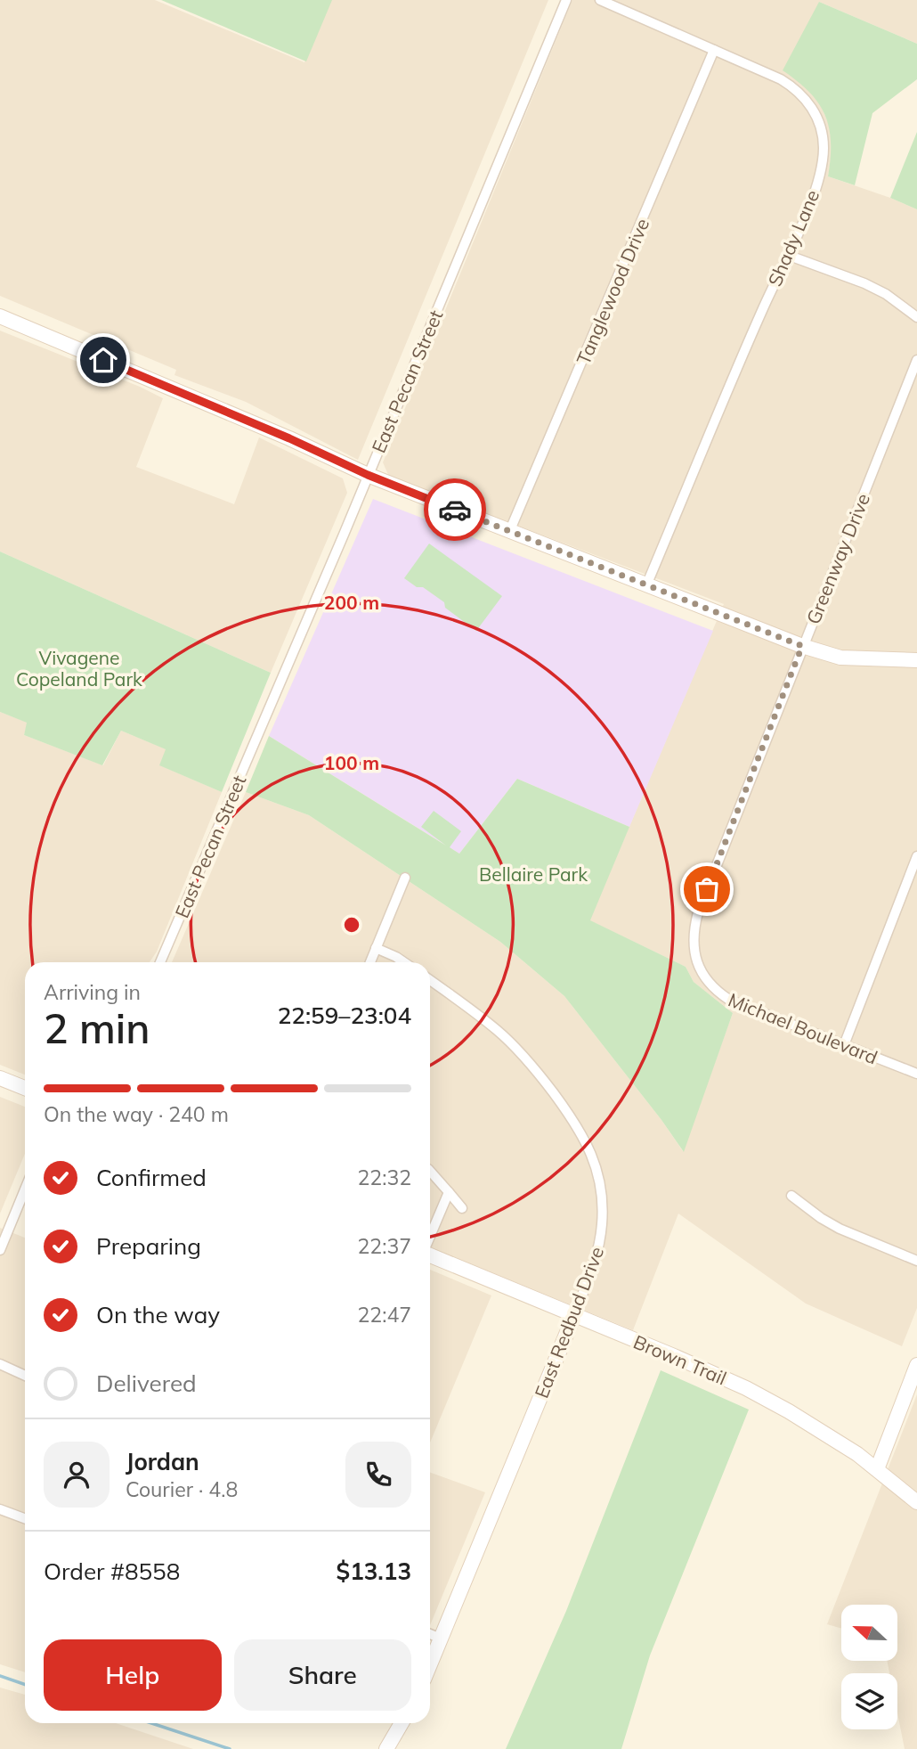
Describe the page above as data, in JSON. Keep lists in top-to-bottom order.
{
  "streets": {
    "street": [
      "Shady Lane",
      "Tanglewood Drive",
      "East Pecan Street",
      "Greenway Drive",
      "Michael Boulevard",
      "East Redbud Drive",
      "Brown Trail"
    ]
  },
  "crossings": [
    ["Shady Lane", "Tanglewood Drive"],
    ["Greenway Drive", "Michael Boulevard"],
    ["East Redbud Drive", "Brown Trail"]
  ],
  "parks": ["Vivagene Copeland Park", "Bellaire Park"],
  "north": "left",
  "page": {
    "heading": ["2 min", "Arriving in", "22:59–23:04"],
    "panel": [
      "Jordan",
      "Courier · 4.8",
      "Order #8558",
      "$13.13"
    ],
    "bar": "On the way · 240 m",
    "list": [
      ["Confirmed", "22:32"],
      ["Preparing", "22:37"],
      ["On the way", "22:47"],
      "Delivered"
    ],
    "buttons": ["Help", "Share"]
  },
  "rings": ["200 m", "100 m"]
}
